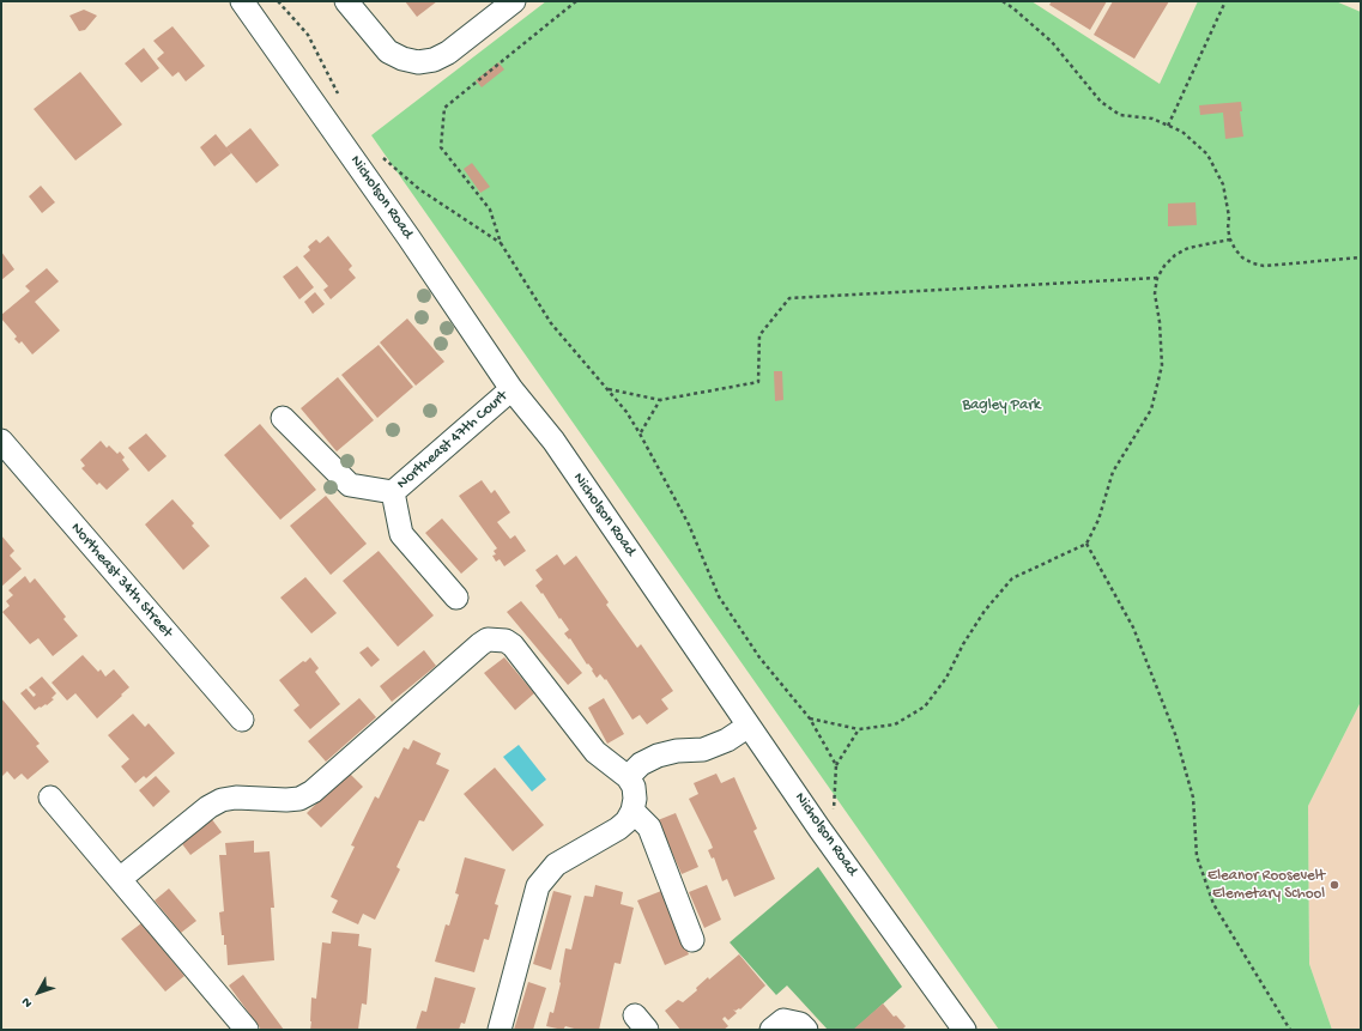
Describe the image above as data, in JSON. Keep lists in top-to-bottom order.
{
  "streets": {
    "street": ["Nicholson Road", "Northeast 47th Court", "Northeast 34th Street"]
  },
  "crossings": [
    ["Nicholson Road", "Northeast 47th Court"]
  ],
  "parks": ["Bagley Park"],
  "places": ["Eleanor Roosevelt Elemetary School"],
  "north": "bottom left"
}
